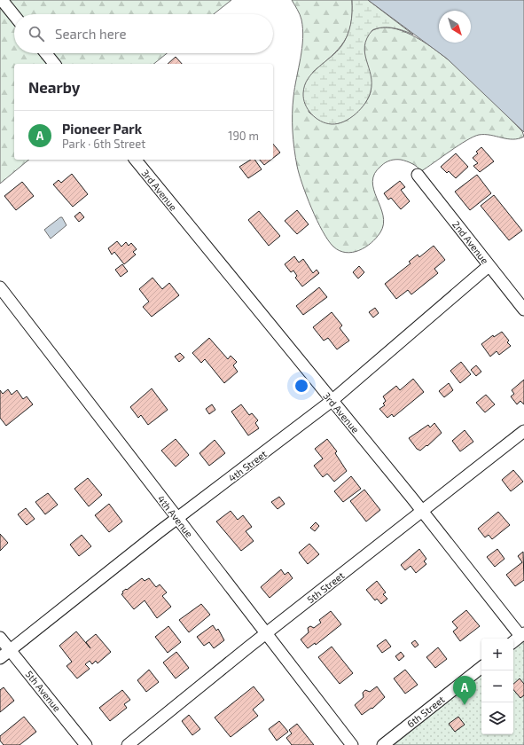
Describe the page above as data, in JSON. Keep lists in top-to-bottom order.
{
  "streets": {
    "street": [
      "3rd Avenue",
      "2nd Avenue",
      "4th Street",
      "4th Avenue",
      "5th Street",
      "5th Avenue",
      "6th Street"
    ]
  },
  "crossings": [
    ["3rd Avenue", "4th Street"],
    ["3rd Avenue", "5th Street"],
    ["2nd Avenue", "4th Street"],
    ["4th Street", "4th Avenue"],
    ["4th Street", "5th Avenue"],
    ["4th Avenue", "5th Street"]
  ],
  "north": "bottom right",
  "page": {
    "search": "Search here",
    "heading": "Nearby",
    "list": [
      {
        "mark": "A",
        "name": "Pioneer Park",
        "note": "Park · 6th Street",
        "value": "190 m"
      }
    ],
    "map_buttons": ["+", "−"],
    "pins": "A"
  }
}
